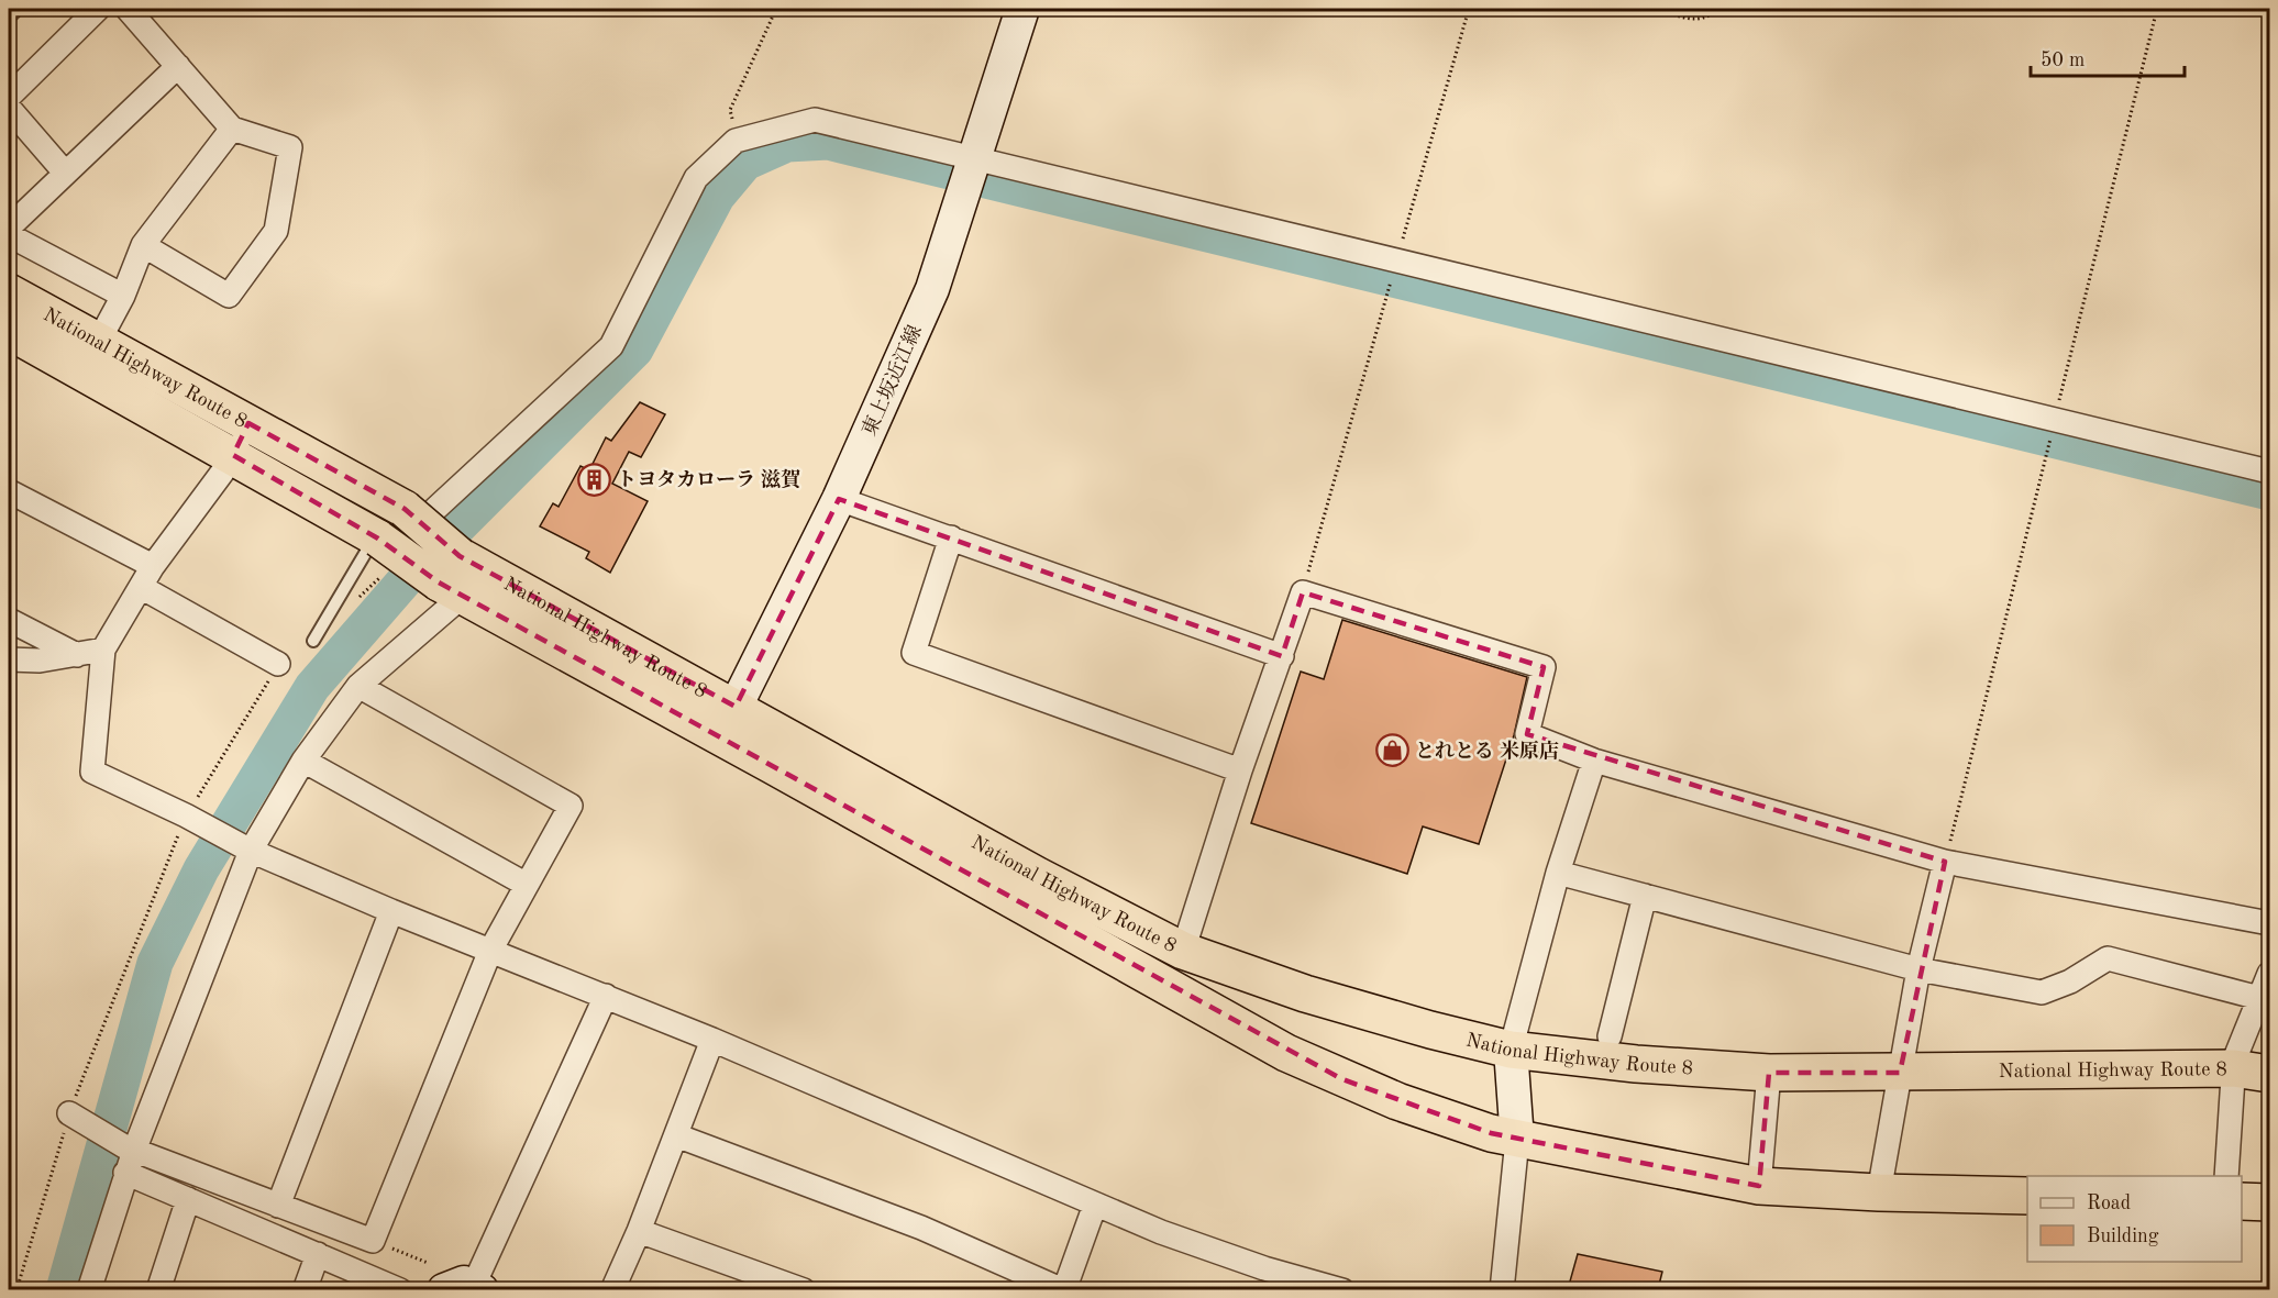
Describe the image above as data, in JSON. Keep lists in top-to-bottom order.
{
  "streets": {
    "highway": ["National Highway Route 8"],
    "main road": ["東上坂近江線"]
  },
  "crossings": [
    ["National Highway Route 8", "東上坂近江線"]
  ],
  "places": {
    "building": ["トヨタカローラ 滋賀"],
    "shop": ["とれとる 米原店"]
  },
  "legend": ["Road", "Building"],
  "scale_bar": "50 m"
}
